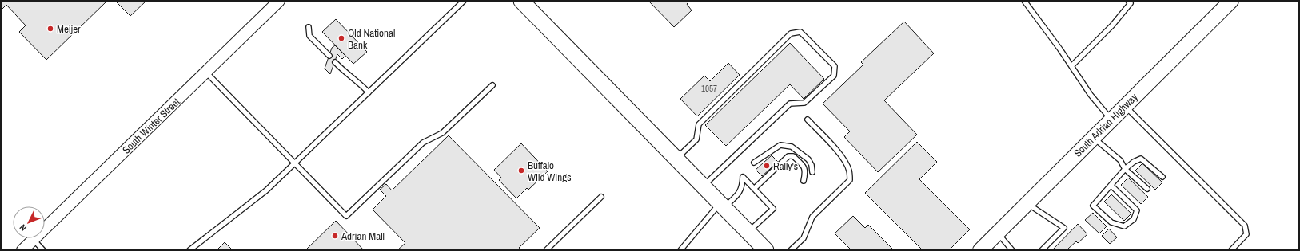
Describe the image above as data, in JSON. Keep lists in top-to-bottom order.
{
  "streets": {
    "main road": ["South Adrian Highway"],
    "street": ["South Winter Street"]
  },
  "places": [
    "Meijer",
    "Old National Bank",
    "Rally's",
    "Buffalo Wild Wings",
    "Adrian Mall"
  ],
  "house_numbers": ["1057"],
  "north": "bottom left"
}
